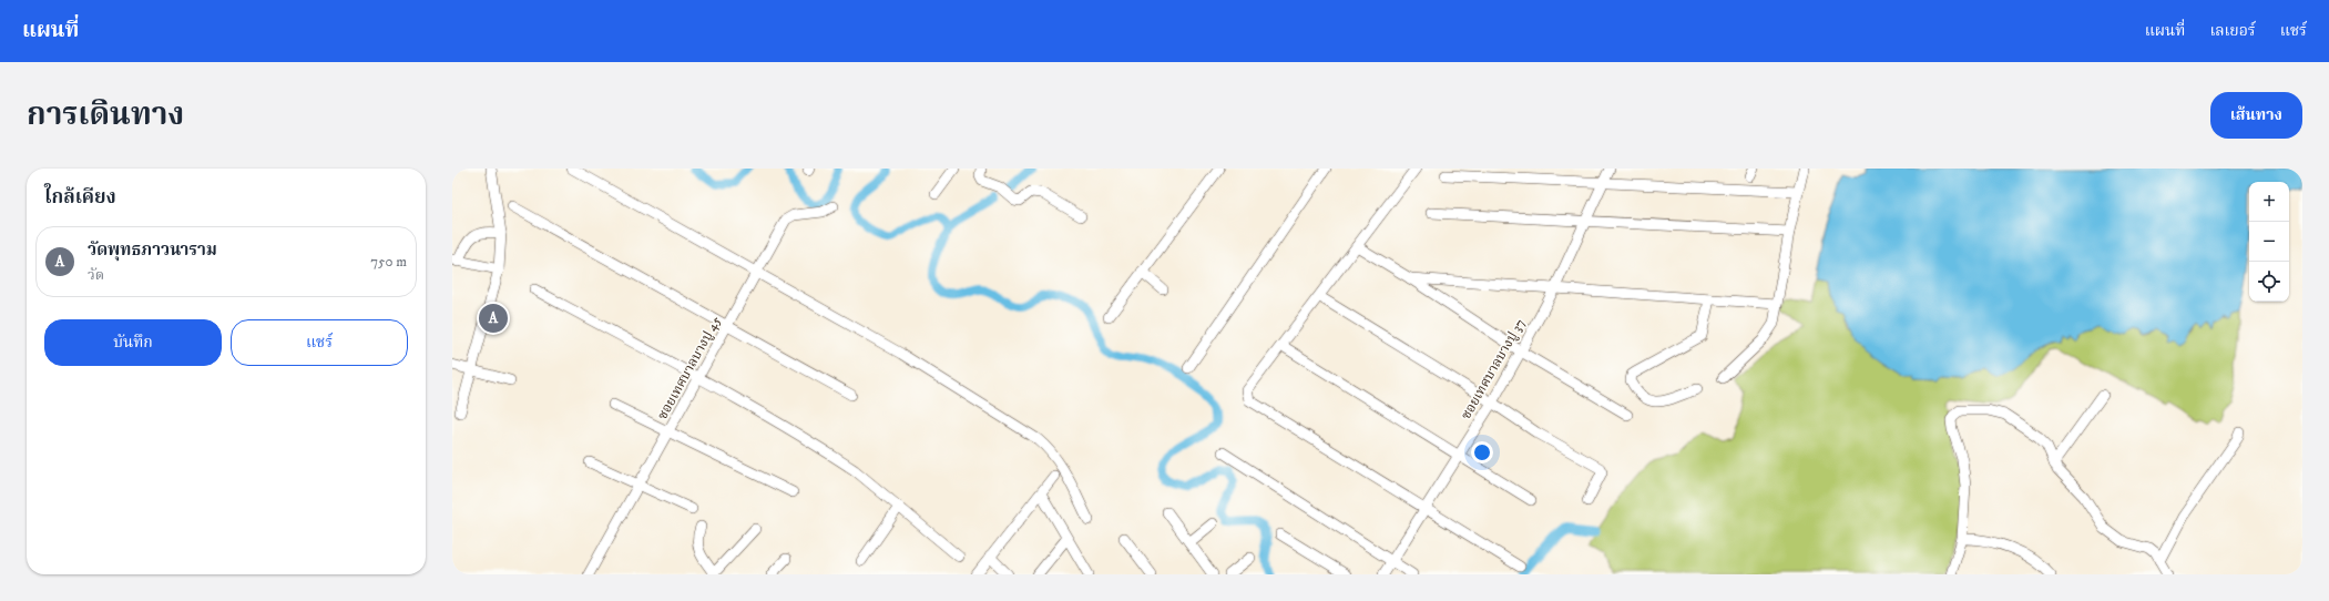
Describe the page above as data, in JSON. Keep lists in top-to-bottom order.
{
  "streets": {
    "street": ["ซอยเทศบาลบางปู 45", "ซอยเทศบาลบางปู 37"]
  },
  "page": {
    "header": "แผนที่",
    "nav": ["แผนที่", "เลเยอร์", "แชร์"],
    "title": "การเดินทาง",
    "buttons": [
      "เส้นทาง",
      ["บันทึก", "แชร์"]
    ],
    "heading": "ใกล้เคียง",
    "map_buttons": ["+", "−"],
    "list": [
      {
        "mark": "A",
        "name": "วัดพุทธภาวนาราม",
        "note": "วัด",
        "value": "750 m"
      }
    ],
    "pins": "A"
  }
}
